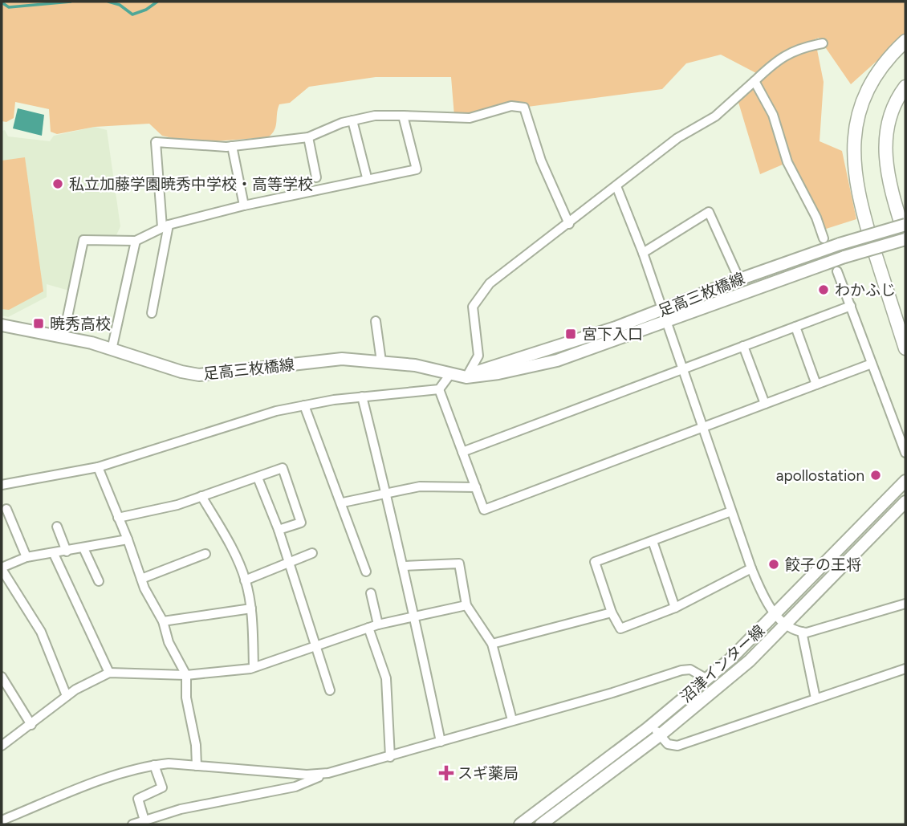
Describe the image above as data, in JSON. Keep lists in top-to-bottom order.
{
  "streets": {
    "main road": ["足高三枚橋線", "沼津インター線"]
  },
  "places": {
    "other": [
      "私立加藤学園暁秀中学校・高等学校",
      "わかふじ",
      "apollostation",
      "餃子の王将"
    ],
    "transit": ["暁秀高校", "宮下入口"],
    "health": ["スギ薬局"]
  }
}
